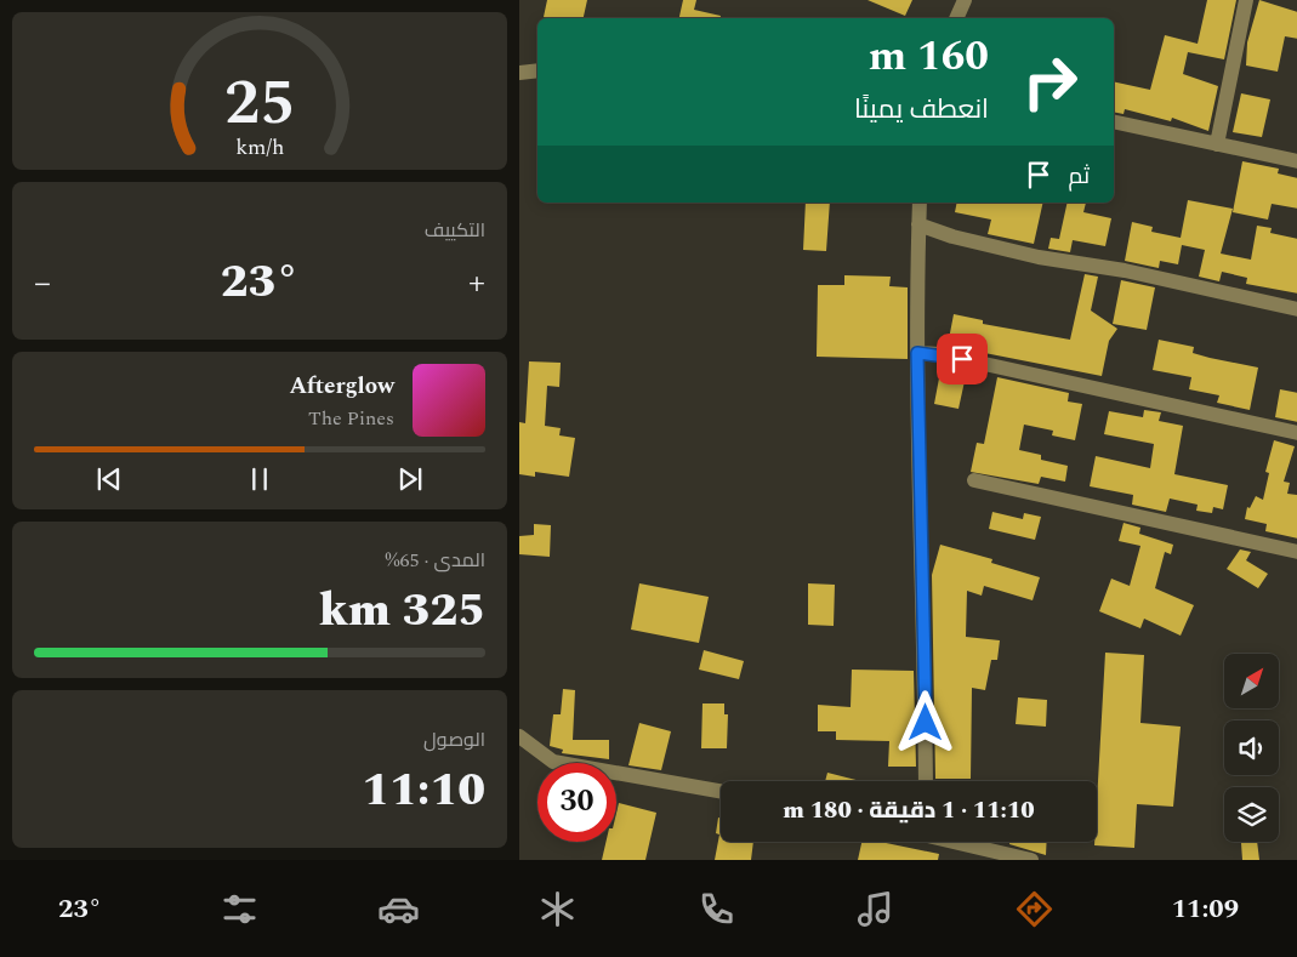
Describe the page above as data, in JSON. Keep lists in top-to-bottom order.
{
  "north": "top right",
  "page": {
    "turn": ["160 m", "انعطف يمينًا"],
    "then": "ثم",
    "tile": [
      "التكييف",
      ["المدى · 65%", "325 km"],
      ["الوصول", "11:10"]
    ],
    "heat": ["−", "23°", "+"],
    "song": ["Afterglow", "The Pines"],
    "limit": "30",
    "trip": "11:10 · 1 دقيقة · 180 m",
    "tabs": ["11:09", "23°"],
    "gauge": ["25", "km/h"]
  }
}
